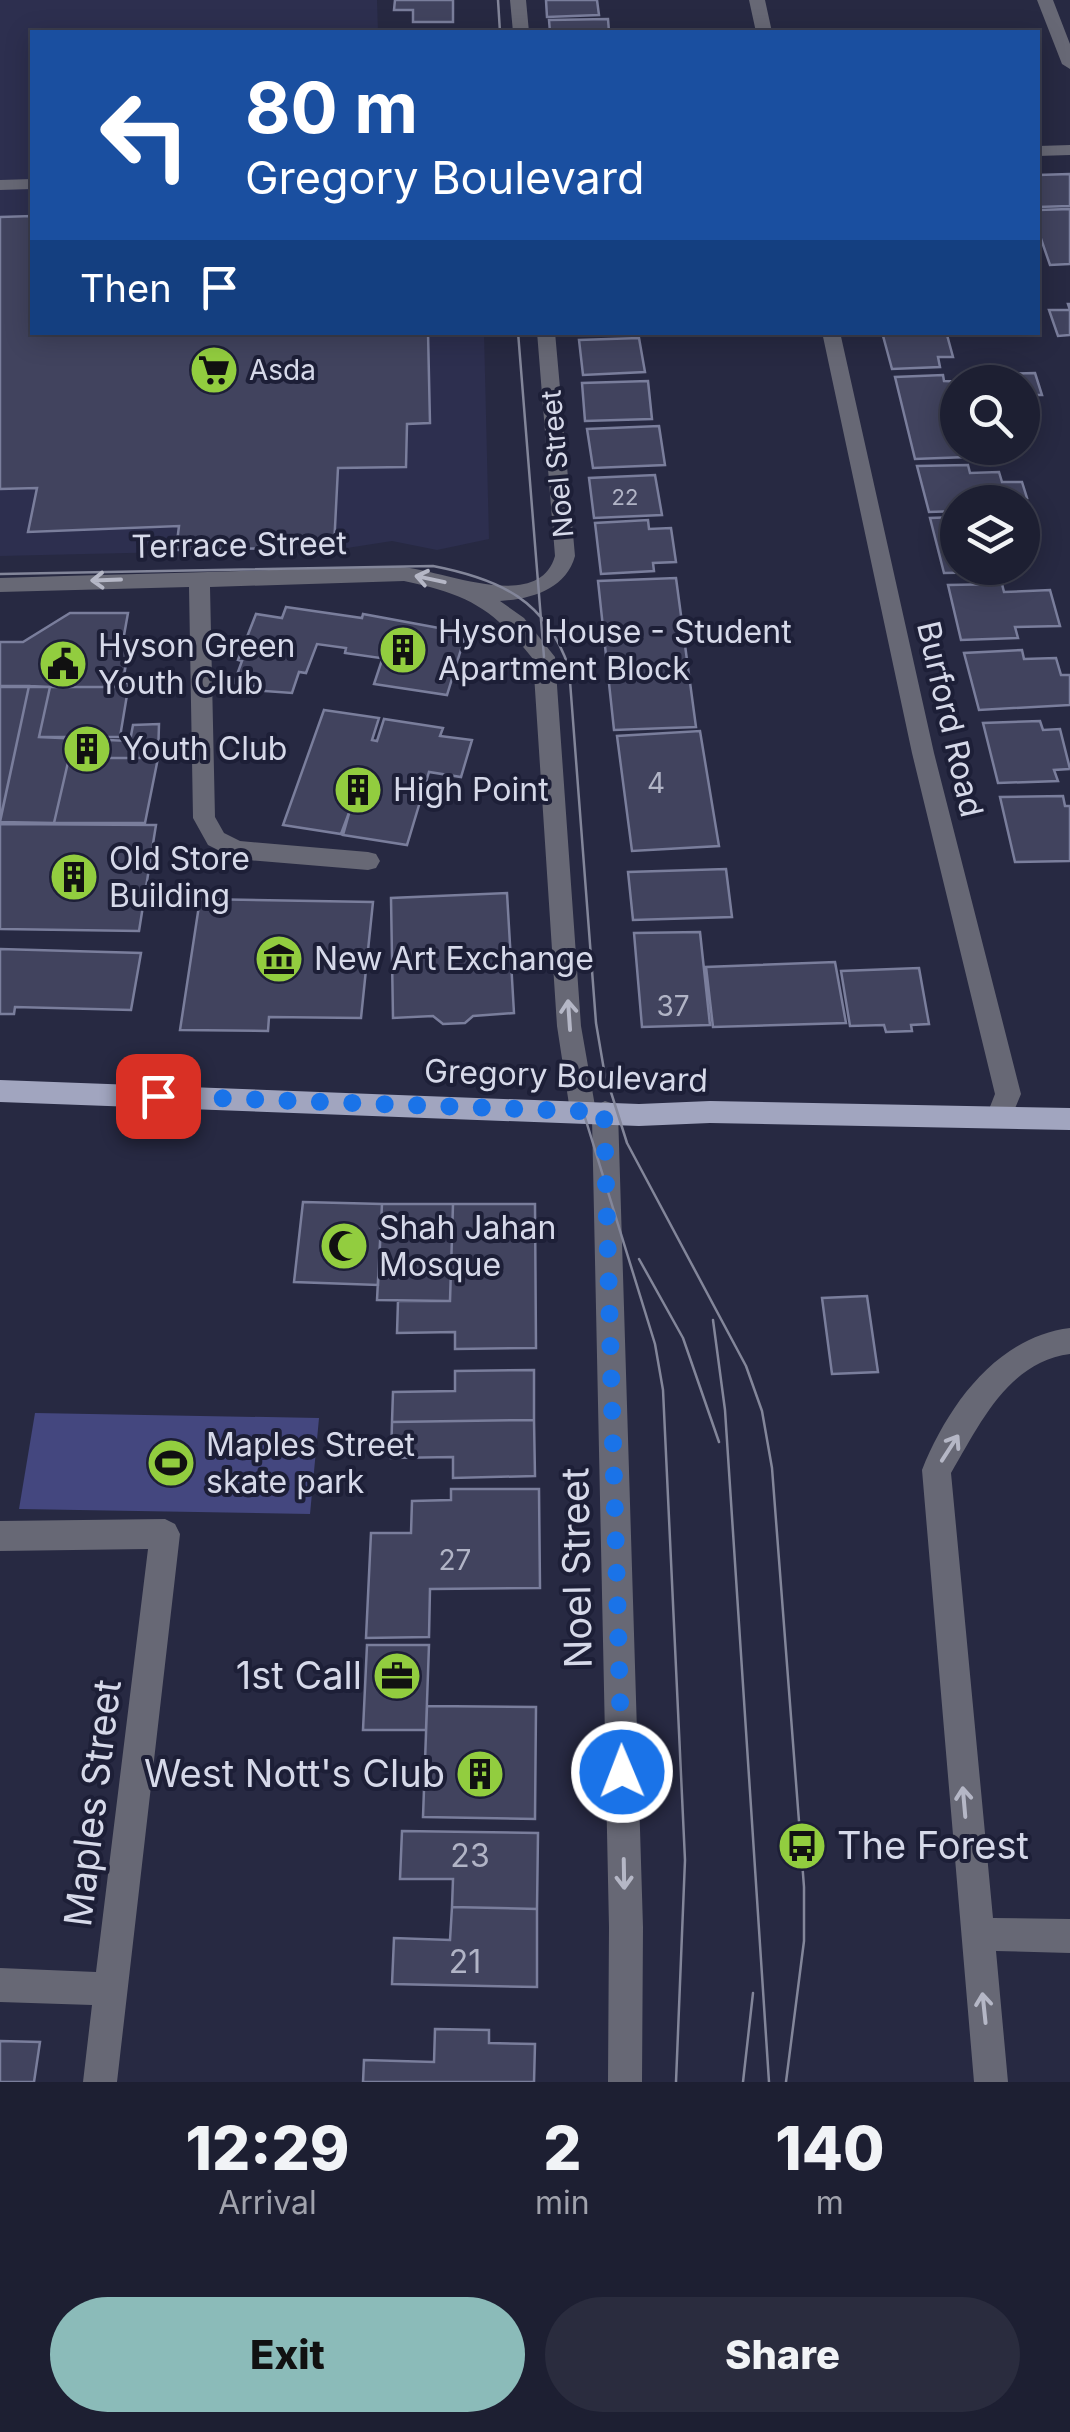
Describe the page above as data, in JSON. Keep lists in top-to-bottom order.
{
  "streets": {
    "main road": ["Gregory Boulevard"],
    "street": [
      "Noel Street",
      "Terrace Street",
      "Burford Road",
      "Maples Street"
    ]
  },
  "crossings": [
    ["Noel Street", "Terrace Street"],
    ["Noel Street", "Gregory Boulevard"],
    ["Burford Road", "Gregory Boulevard"]
  ],
  "one_way": ["Terrace Street"],
  "places": {
    "supermarket": ["Asda"],
    "building": [
      "Hyson House - Student Apartment Block",
      "Youth Club",
      "High Point",
      "Old Store Building",
      "West Nott's Club"
    ],
    "public building": ["Hyson Green Youth Club"],
    "museum": ["New Art Exchange"],
    "mosque": ["Shah Jahan Mosque"],
    "sports": ["Maples Street skate park"],
    "office": ["1st Call"],
    "bus stop": ["The Forest"]
  },
  "house_numbers": [
    "22",
    "4",
    "37",
    "27",
    "23",
    "21"
  ],
  "page": {
    "turn": ["80 m", "Gregory Boulevard"],
    "then": "Then",
    "eta": [
      "12:29",
      "Arrival",
      "2",
      "min",
      "140",
      "m"
    ],
    "buttons": ["Exit", "Share"]
  }
}
